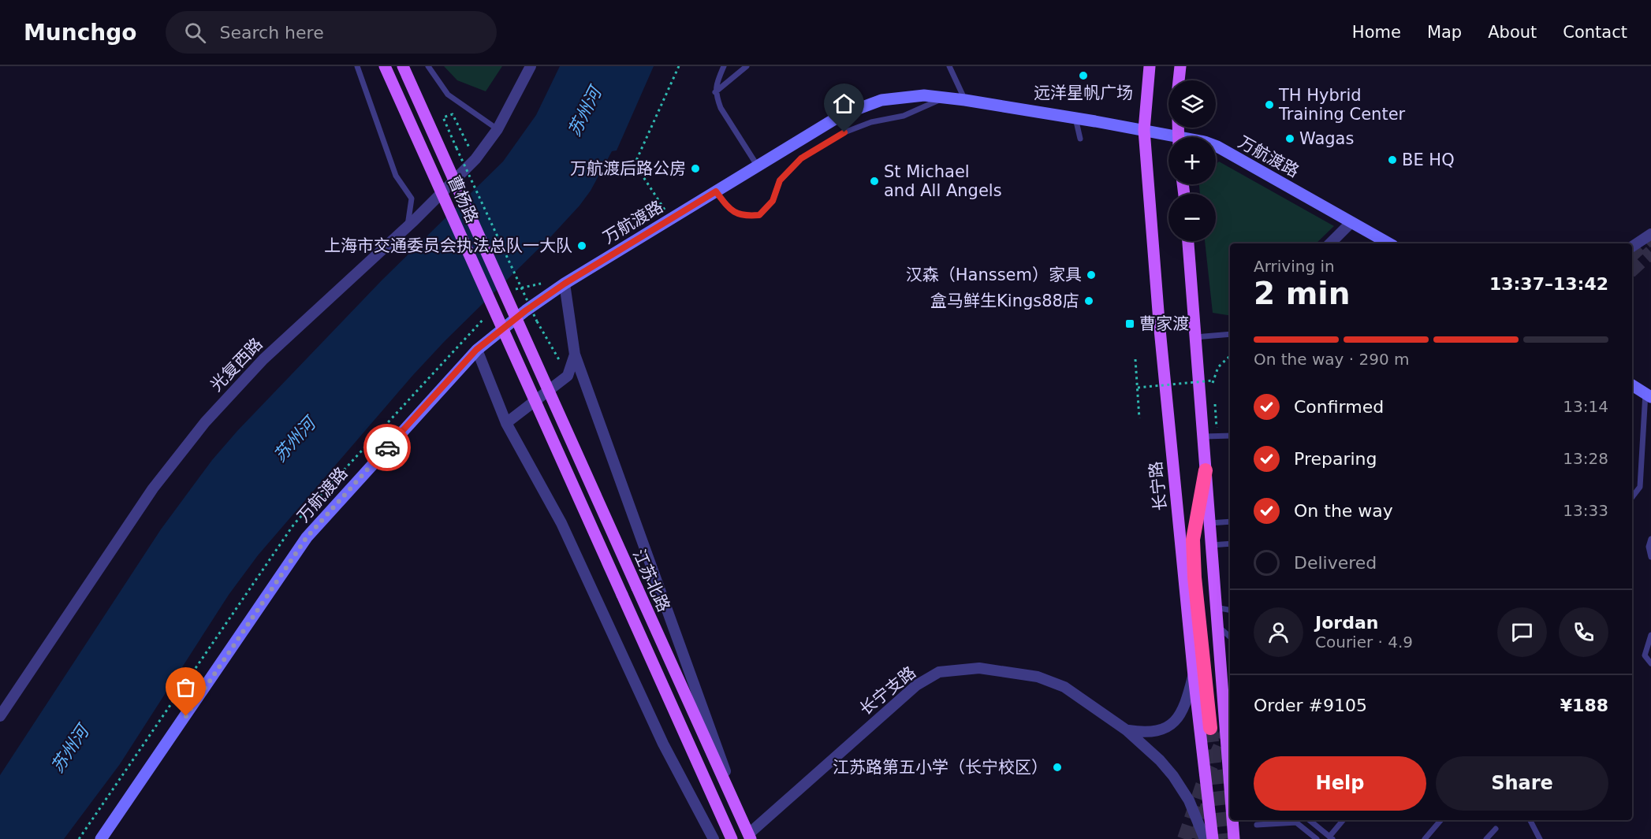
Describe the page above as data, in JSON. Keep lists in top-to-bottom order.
{
  "streets": {
    "main road": ["曹杨路", "长宁路", "江苏北路"],
    "street": ["万航渡路", "光复西路", "长宁支路"]
  },
  "crossings": [
    ["万航渡路", "长宁路"],
    ["曹杨路", "江苏北路"],
    ["江苏北路", "长宁支路"]
  ],
  "water": ["苏州河"],
  "places": {
    "other": [
      "远洋星帆广场",
      "TH Hybrid Training Center",
      "Wagas",
      "BE HQ",
      "万航渡后路公房",
      "St Michael and All Angels",
      "上海市交通委员会执法总队一大队",
      "汉森（Hanssem）家具",
      "盒马鲜生Kings88店",
      "江苏路第五小学（长宁校区）"
    ],
    "transit": ["曹家渡"]
  },
  "page": {
    "header": "Munchgo",
    "search": "Search here",
    "nav": [
      "Home",
      "Map",
      "About",
      "Contact"
    ],
    "map_buttons": ["+", "−"],
    "heading": ["2 min", "Arriving in", "13:37–13:42"],
    "panel": [
      "Jordan",
      "Courier · 4.9",
      "Order #9105",
      "¥188"
    ],
    "bar": "On the way · 290 m",
    "list": [
      ["Confirmed", "13:14"],
      ["Preparing", "13:28"],
      ["On the way", "13:33"],
      "Delivered"
    ],
    "buttons": ["Help", "Share"]
  }
}
